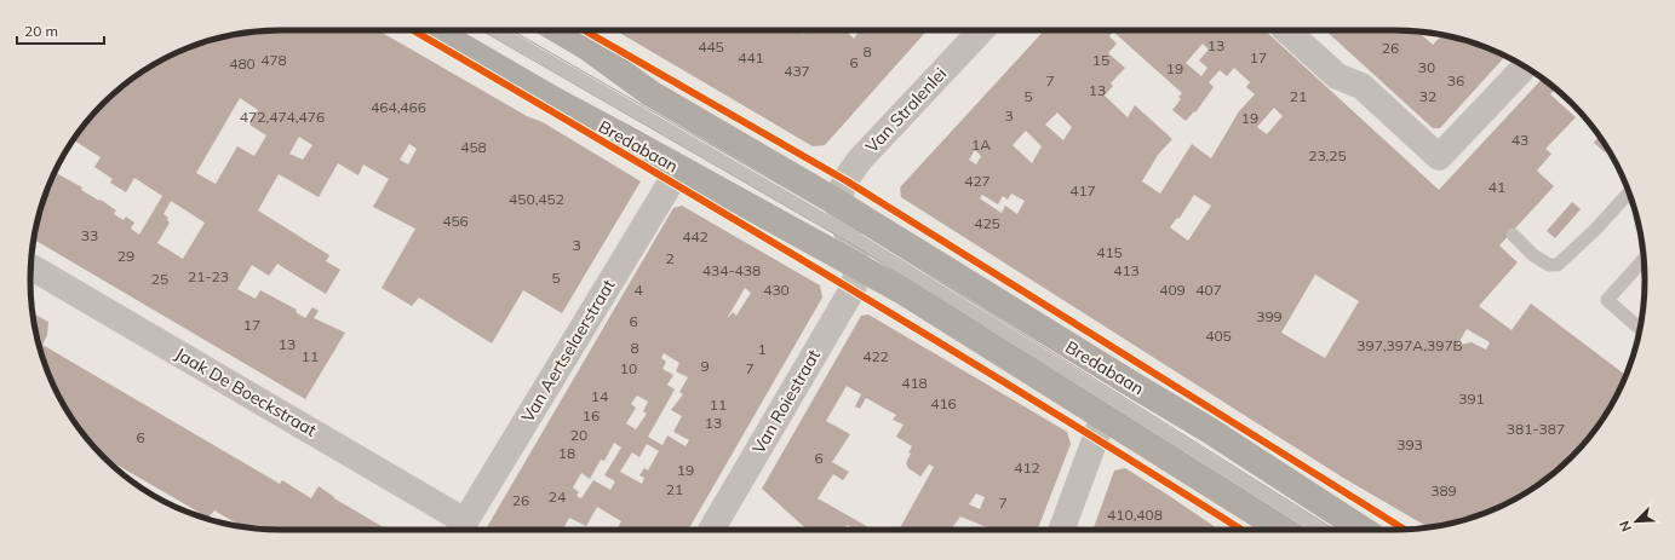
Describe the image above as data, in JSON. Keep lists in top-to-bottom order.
{
  "streets": {
    "main road": ["Bredabaan"],
    "street": [
      "Van Stralenlei",
      "Van Aertselaerstraat",
      "Jaak De Boeckstraat",
      "Van Roiestraat"
    ]
  },
  "crossings": [
    ["Van Stralenlei", "Bredabaan"],
    ["Bredabaan", "Van Aertselaerstraat"],
    ["Bredabaan", "Van Roiestraat"],
    ["Van Aertselaerstraat", "Jaak De Boeckstraat"]
  ],
  "house_numbers": [
    "13",
    "445",
    "26",
    "8",
    "441",
    "17",
    "478",
    "15",
    "6",
    "480",
    "30",
    "19",
    "437",
    "7",
    "36",
    "13",
    "5",
    "21",
    "32",
    "464,466",
    "3",
    "472,474,476",
    "19",
    "43",
    "1A",
    "458",
    "23,25",
    "427",
    "41",
    "417",
    "450,452",
    "456",
    "425",
    "33",
    "442",
    "3",
    "415",
    "29",
    "2",
    "434-438",
    "413",
    "21-23",
    "5",
    "25",
    "4",
    "430",
    "409",
    "407",
    "399",
    "6",
    "17",
    "405",
    "13",
    "397,397A,397B",
    "8",
    "1",
    "11",
    "422",
    "9",
    "10",
    "7",
    "418",
    "14",
    "391",
    "416",
    "11",
    "16",
    "13",
    "381-387",
    "20",
    "6",
    "393",
    "18",
    "6",
    "412",
    "19",
    "21",
    "389",
    "24",
    "26",
    "7",
    "410,408"
  ],
  "scale_bar": "20 m",
  "north": "bottom left"
}
